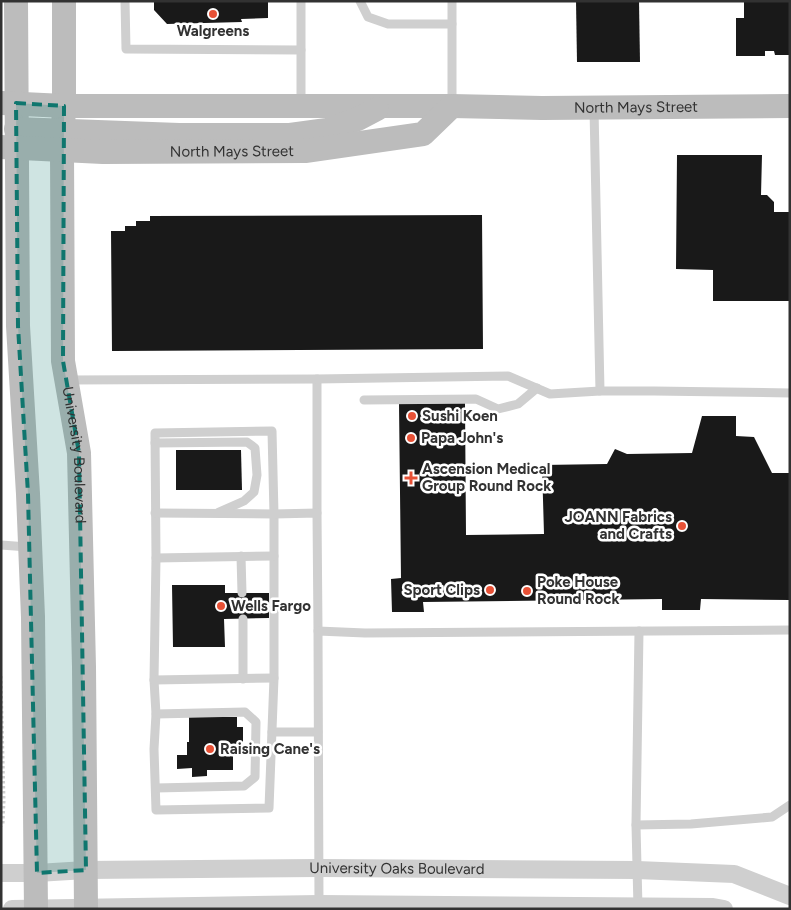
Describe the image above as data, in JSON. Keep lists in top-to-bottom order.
{
  "streets": {
    "main road": ["North Mays Street", "University Boulevard"],
    "street": ["University Oaks Boulevard"]
  },
  "crossings": [
    ["North Mays Street", "University Boulevard"],
    ["University Boulevard", "University Oaks Boulevard"]
  ],
  "places": {
    "other": [
      "Walgreens",
      "Sushi Koen",
      "Papa John's",
      "JOANN Fabrics and Crafts",
      "Sport Clips",
      "Poke House Round Rock",
      "Wells Fargo",
      "Raising Cane's"
    ],
    "health": ["Ascension Medical Group Round Rock"]
  }
}
